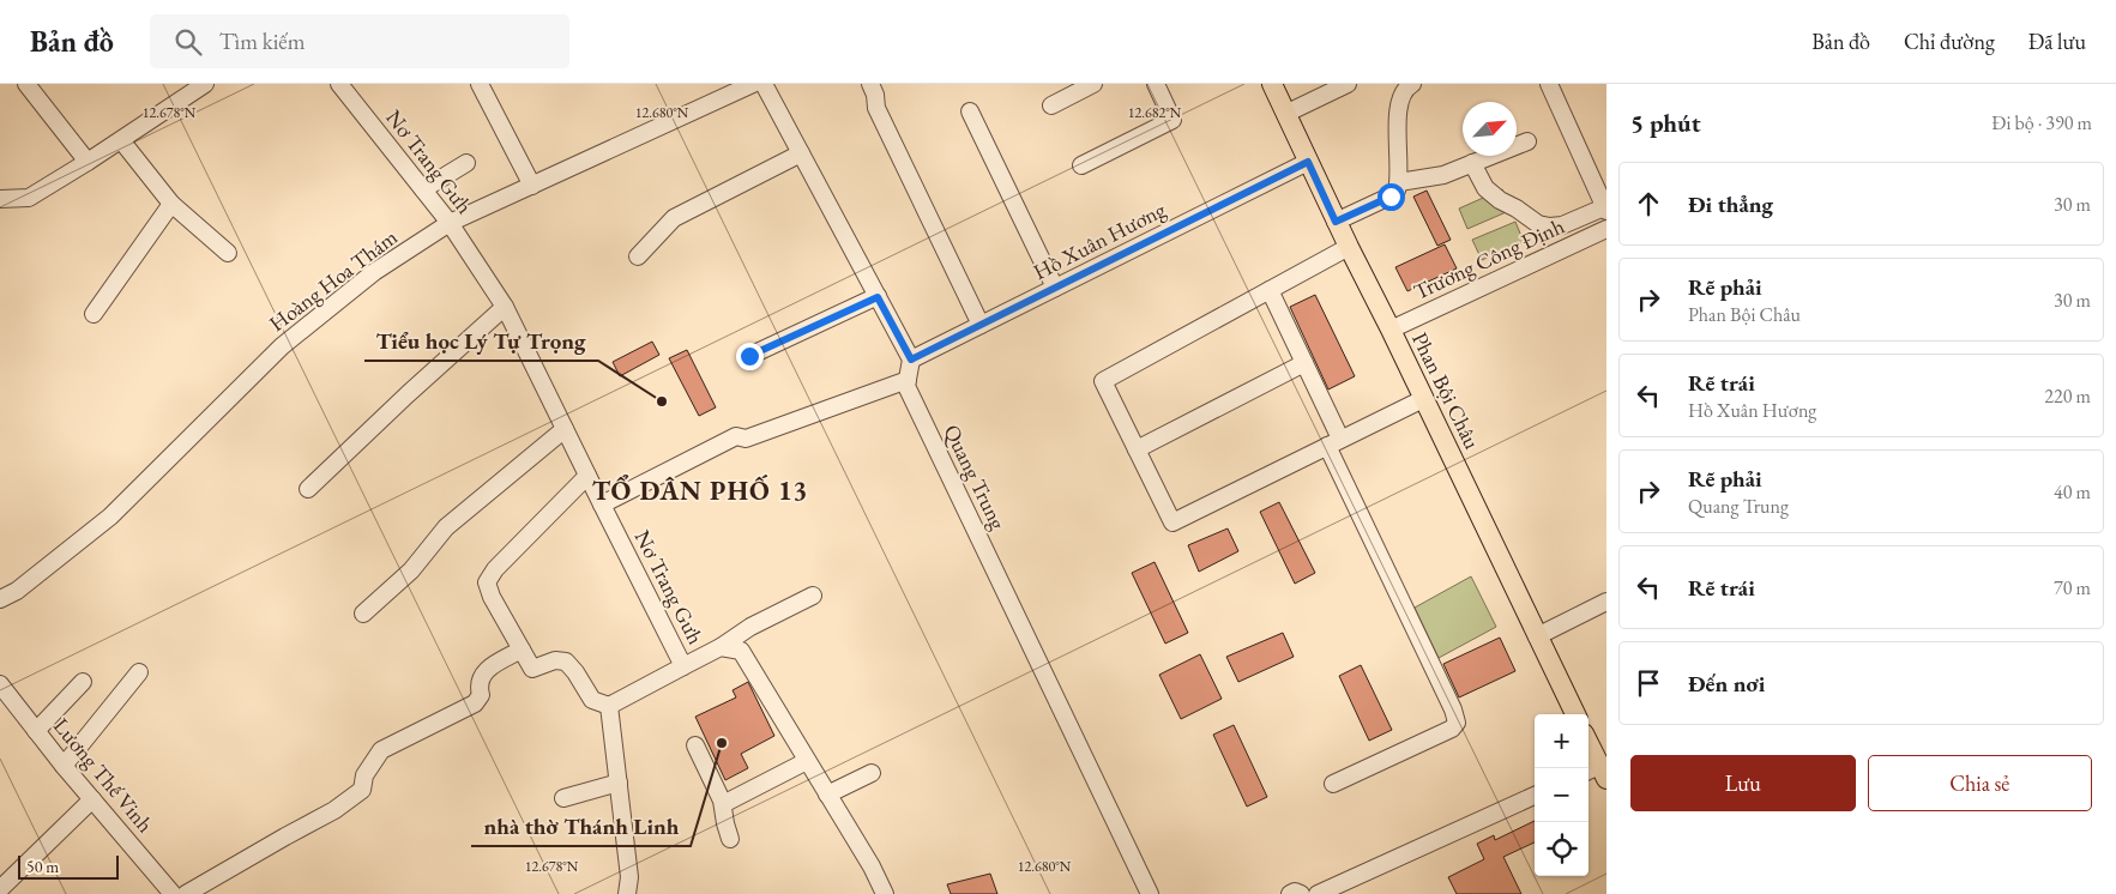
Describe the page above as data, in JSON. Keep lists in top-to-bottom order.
{
  "streets": {
    "main road": ["Phan Bội Châu"],
    "street": [
      "Nơ Trang Gưh",
      "Hồ Xuân Hương",
      "Trương Công Định",
      "Hoàng Hoa Thám",
      "Quang Trung",
      "Lương Thế Vinh"
    ]
  },
  "crossings": [
    ["Nơ Trang Gưh", "Hoàng Hoa Thám"],
    ["Hồ Xuân Hương", "Phan Bội Châu"],
    ["Hồ Xuân Hương", "Quang Trung"],
    ["Trương Công Định", "Phan Bội Châu"]
  ],
  "districts": ["TỔ DÂN PHỐ 13"],
  "places": ["Tiểu học Lý Tự Trọng", "nhà thờ Thánh Linh"],
  "scale_bar": "50 m",
  "north": "top right",
  "page": {
    "header": "Bản đồ",
    "search": "Tìm kiếm",
    "nav": ["Bản đồ", "Chỉ đường", "Đã lưu"],
    "heading": ["5 phút", "Đi bộ · 390 m"],
    "list": [
      ["Đi thẳng", "30 m"],
      ["Rẽ phải", "Phan Bội Châu", "30 m"],
      ["Rẽ trái", "Hồ Xuân Hương", "220 m"],
      ["Rẽ phải", "Quang Trung", "40 m"],
      ["Rẽ trái", "70 m"],
      "Đến nơi"
    ],
    "map_buttons": ["+", "−"],
    "buttons": ["Lưu", "Chia sẻ"],
    "scale": "50 m"
  },
  "coordinates": ["12.680°N", "12.678°N", "12.682°N"]
}
